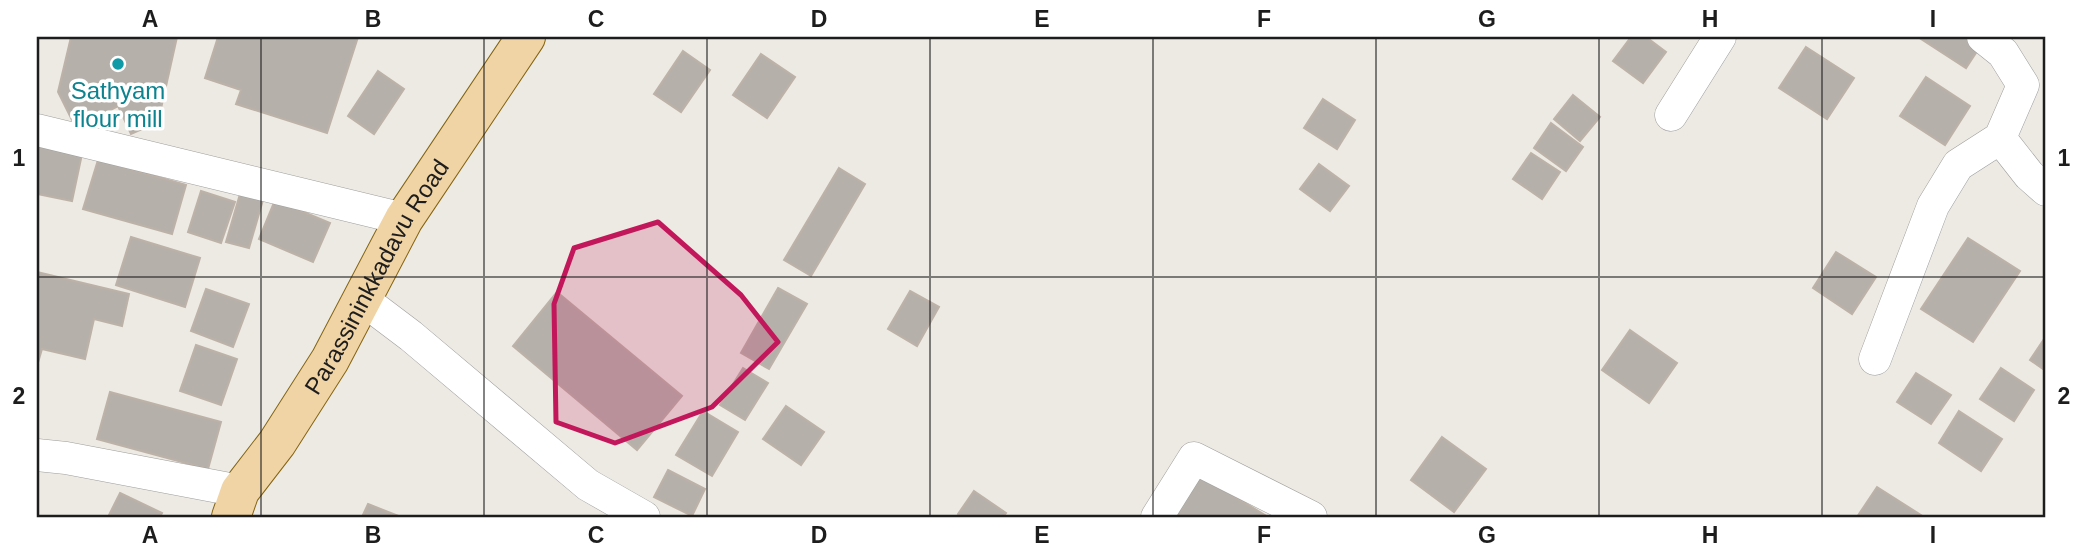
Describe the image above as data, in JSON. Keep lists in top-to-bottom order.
{
  "streets": {
    "main road": ["Parassininkkadavu Road"]
  },
  "places": ["Sathyam flour mill"],
  "grid": {
    "columns": [
      "A",
      "B",
      "C",
      "D",
      "E",
      "F",
      "G",
      "H",
      "I"
    ],
    "rows": ["1", "2"]
  }
}
